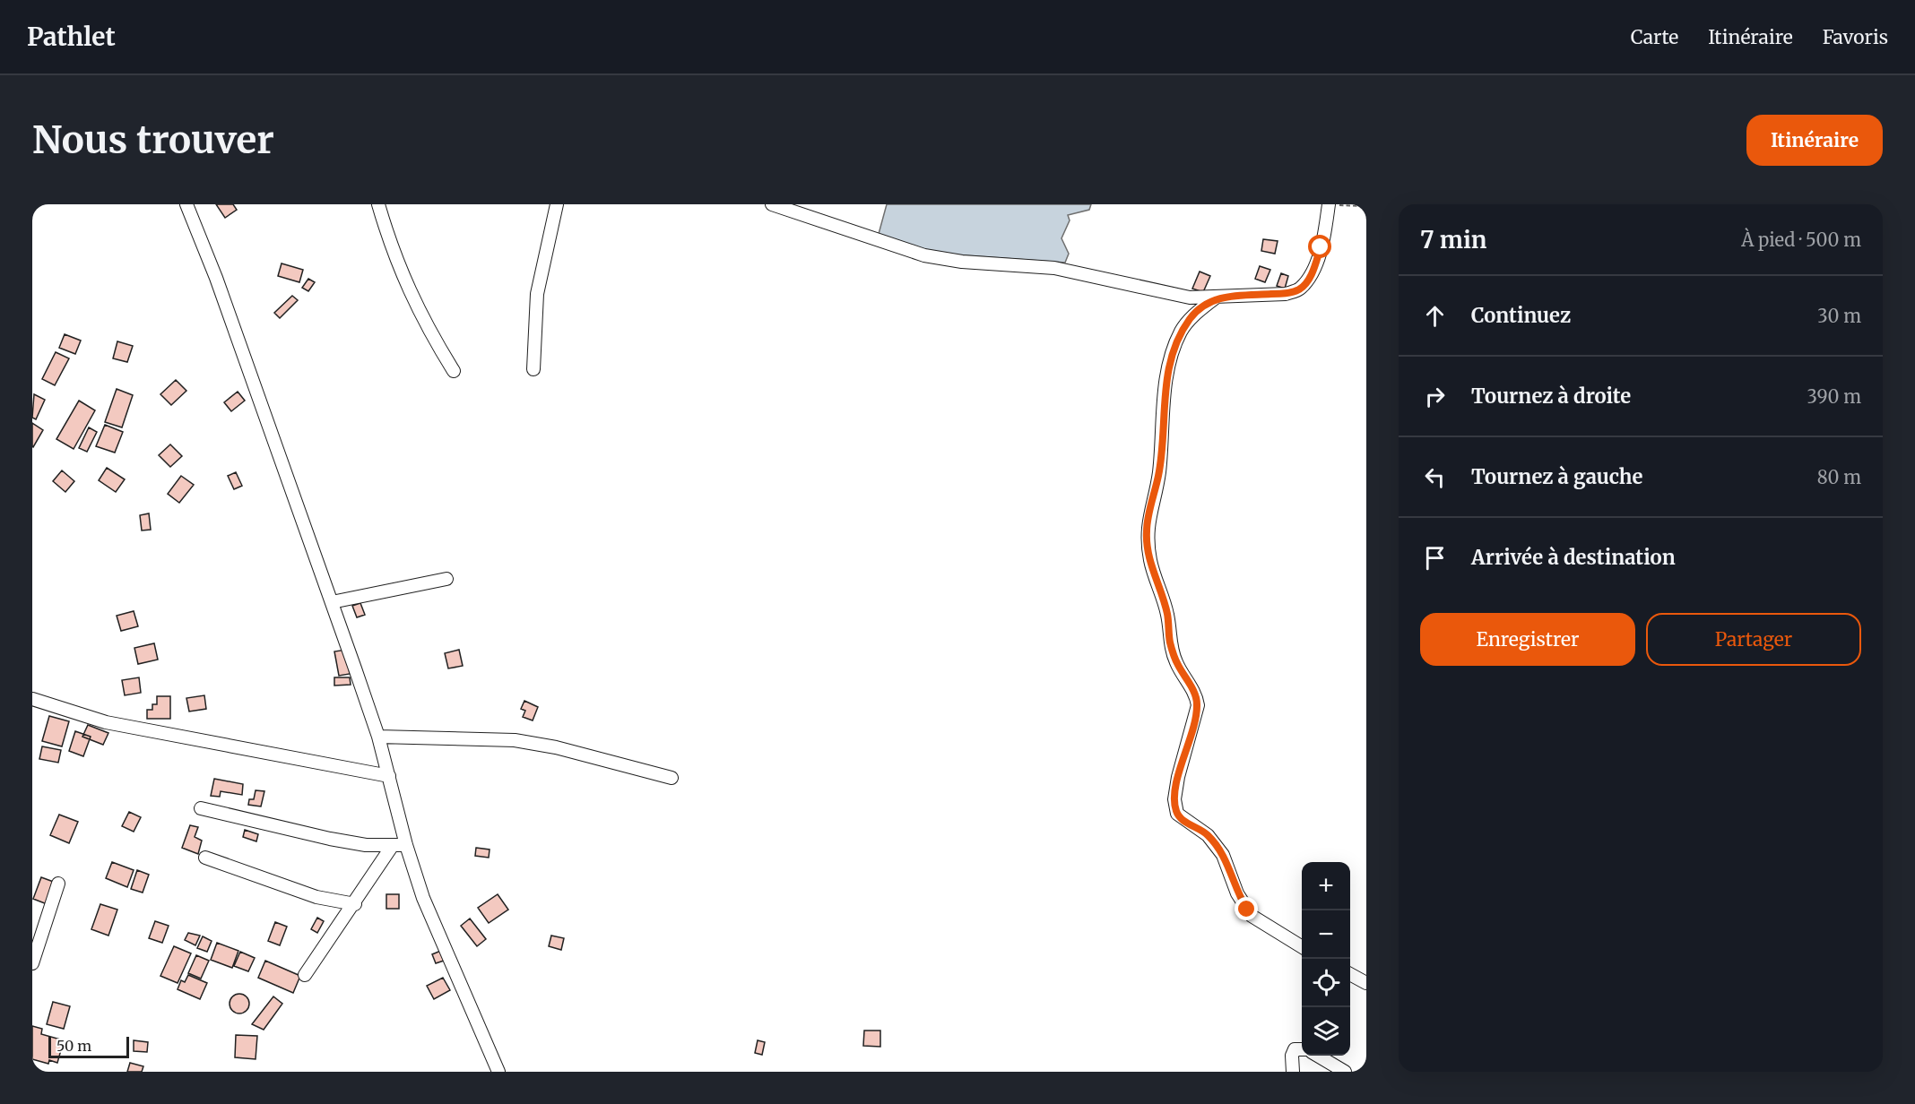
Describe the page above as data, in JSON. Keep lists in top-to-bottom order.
{
  "scale_bar": "50 m",
  "page": {
    "header": "Pathlet",
    "nav": ["Carte", "Itinéraire", "Favoris"],
    "buttons": [
      "Itinéraire",
      ["Enregistrer", "Partager"]
    ],
    "title": "Nous trouver",
    "heading": ["7 min", "À pied · 500 m"],
    "list": [
      ["Continuez", "30 m"],
      ["Tournez à droite", "390 m"],
      ["Tournez à gauche", "80 m"],
      "Arrivée à destination"
    ],
    "map_buttons": ["+", "−"],
    "scale": "50 m"
  }
}
